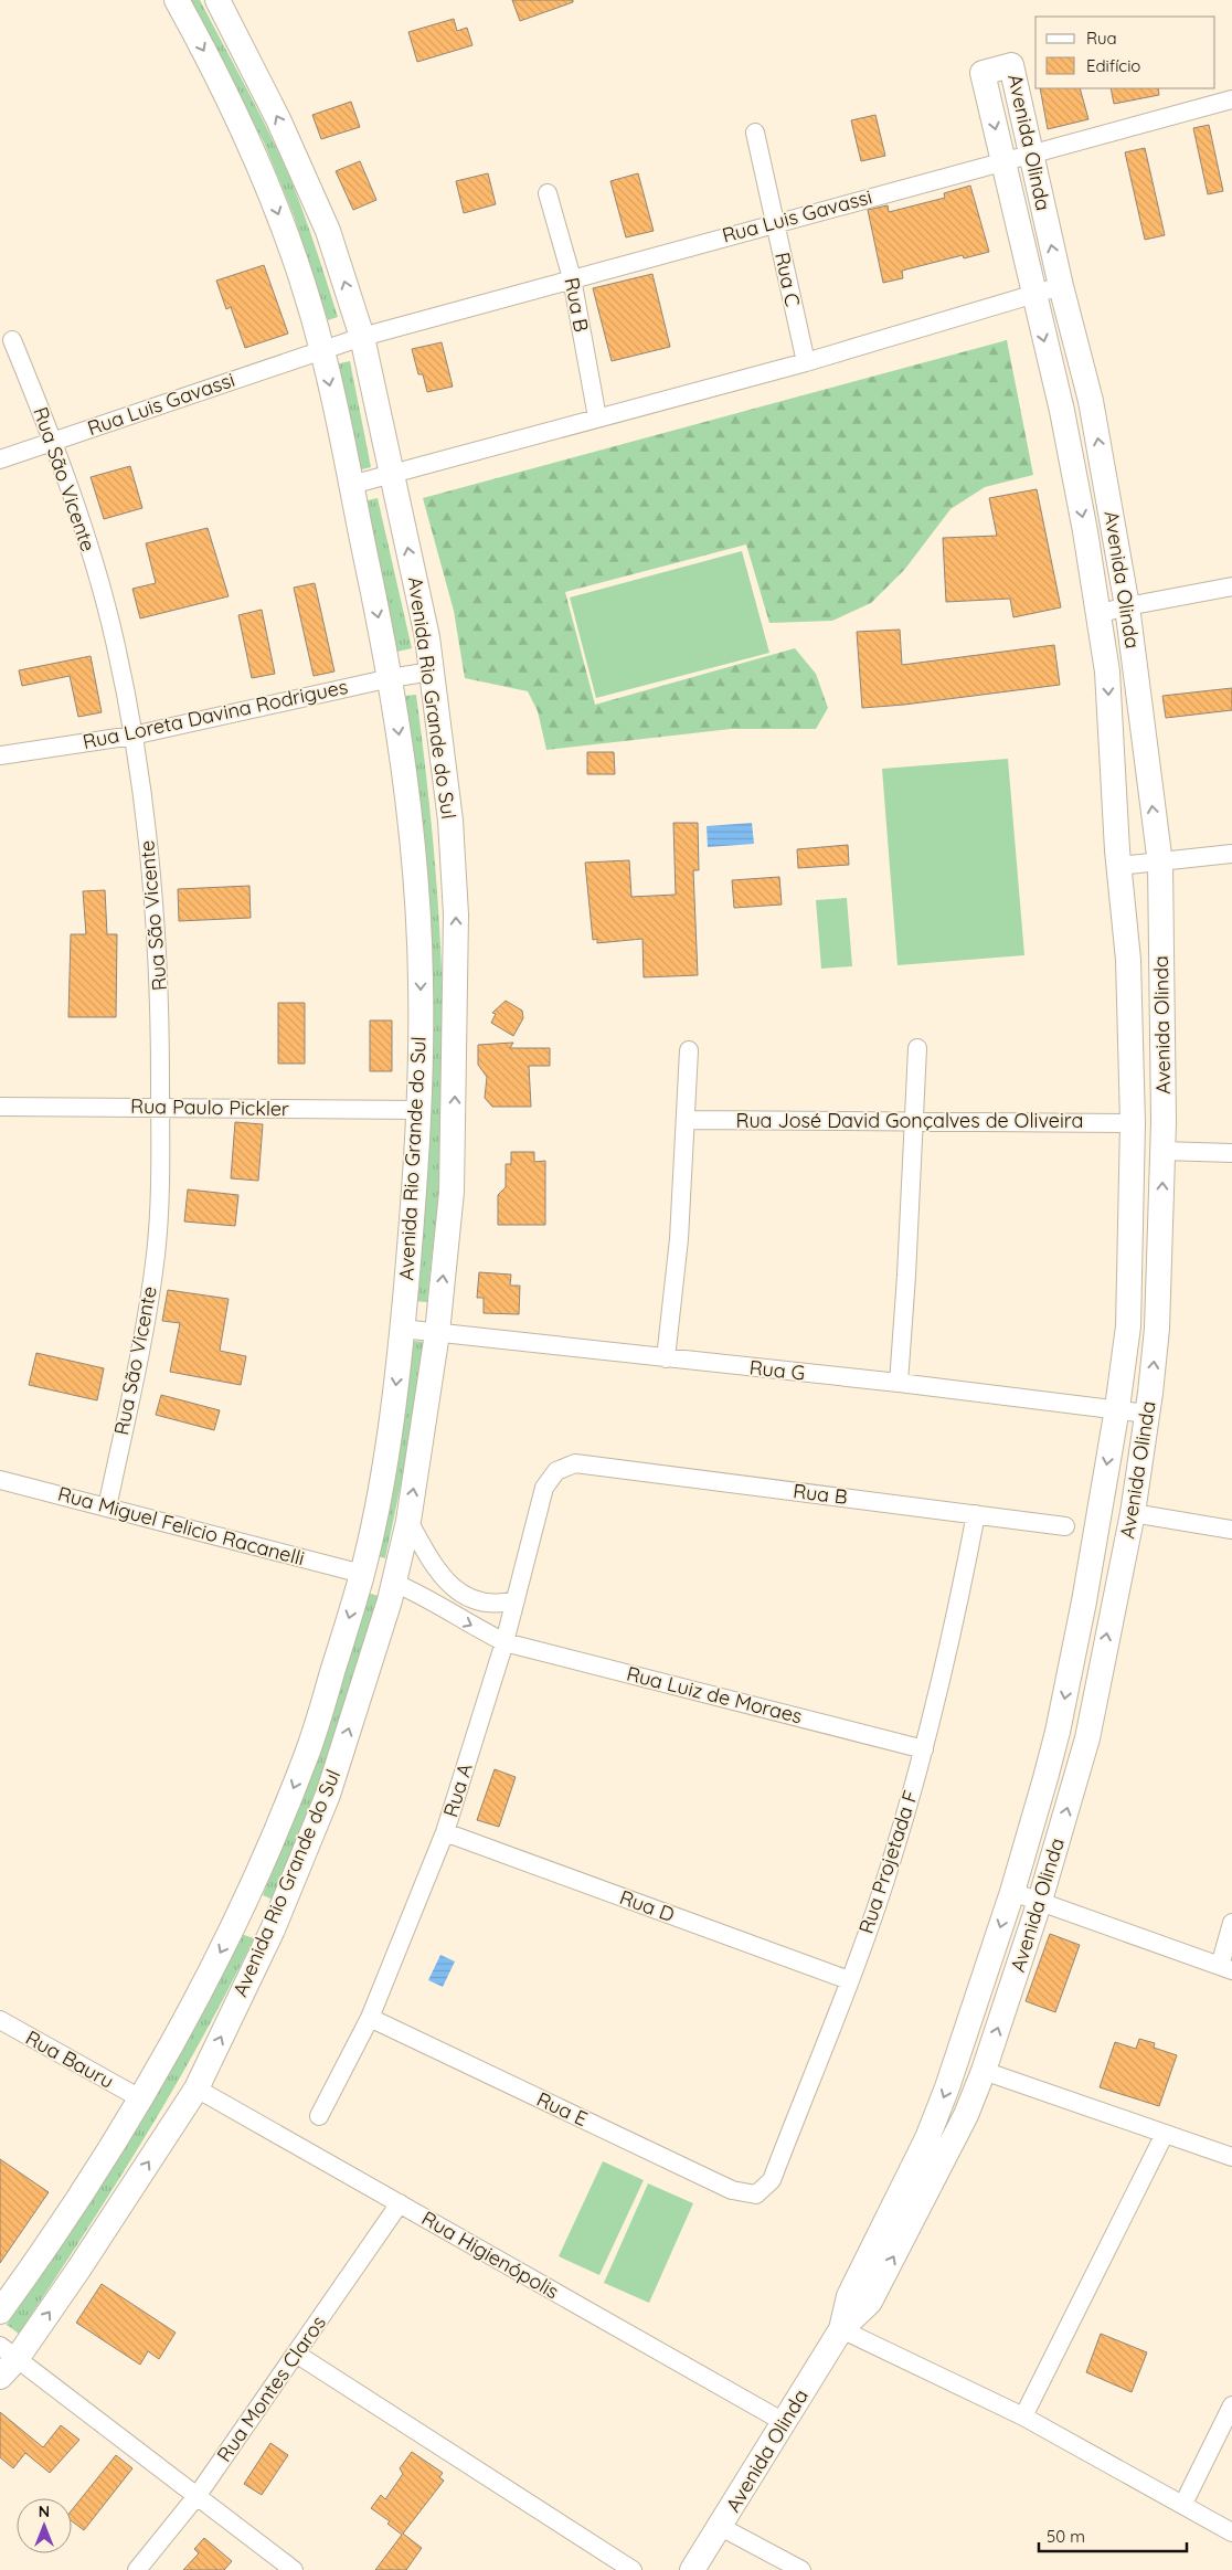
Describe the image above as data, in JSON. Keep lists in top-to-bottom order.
{
  "streets": {
    "street": [
      "Avenida Olinda",
      "Rua Luis Gavassi",
      "Rua C",
      "Rua B",
      "Rua São Vicente",
      "Avenida Rio Grande do Sul",
      "Rua Loreta Davina Rodrigues",
      "Rua Paulo Pickler",
      "Rua José David Gonçalves de Oliveira",
      "Rua G",
      "Rua Miguel Felicio Racanelli",
      "Rua Luiz de Moraes",
      "Rua A",
      "Rua Projetada F",
      "Rua D",
      "Rua Bauru",
      "Rua E",
      "Rua Higienópolis",
      "Rua Montes Claros"
    ]
  },
  "crossings": [
    ["Avenida Olinda", "Rua Luis Gavassi"],
    ["Avenida Olinda", "Rua José David Gonçalves de Oliveira"],
    ["Avenida Olinda", "Rua G"],
    ["Avenida Olinda", "Rua Higienópolis"],
    ["Rua Luis Gavassi", "Rua C"],
    ["Rua Luis Gavassi", "Rua B"],
    ["Rua Luis Gavassi", "Rua São Vicente"],
    ["Rua Luis Gavassi", "Avenida Rio Grande do Sul"],
    ["Rua B", "Rua A"],
    ["Rua B", "Rua Projetada F"],
    ["Rua São Vicente", "Rua Loreta Davina Rodrigues"],
    ["Rua São Vicente", "Rua Paulo Pickler"],
    ["Rua São Vicente", "Rua Miguel Felicio Racanelli"],
    ["Avenida Rio Grande do Sul", "Rua Loreta Davina Rodrigues"],
    ["Avenida Rio Grande do Sul", "Rua Paulo Pickler"],
    ["Avenida Rio Grande do Sul", "Rua G"],
    ["Avenida Rio Grande do Sul", "Rua Miguel Felicio Racanelli"],
    ["Avenida Rio Grande do Sul", "Rua Luiz de Moraes"],
    ["Avenida Rio Grande do Sul", "Rua Bauru"],
    ["Avenida Rio Grande do Sul", "Rua Higienópolis"],
    ["Rua Luiz de Moraes", "Rua A"],
    ["Rua Luiz de Moraes", "Rua Projetada F"],
    ["Rua A", "Rua D"],
    ["Rua A", "Rua E"],
    ["Rua Projetada F", "Rua D"],
    ["Rua Projetada F", "Rua E"],
    ["Rua Higienópolis", "Rua Montes Claros"]
  ],
  "legend": ["Rua", "Edifício"],
  "scale_bar": "50 m",
  "north": "top"
}
